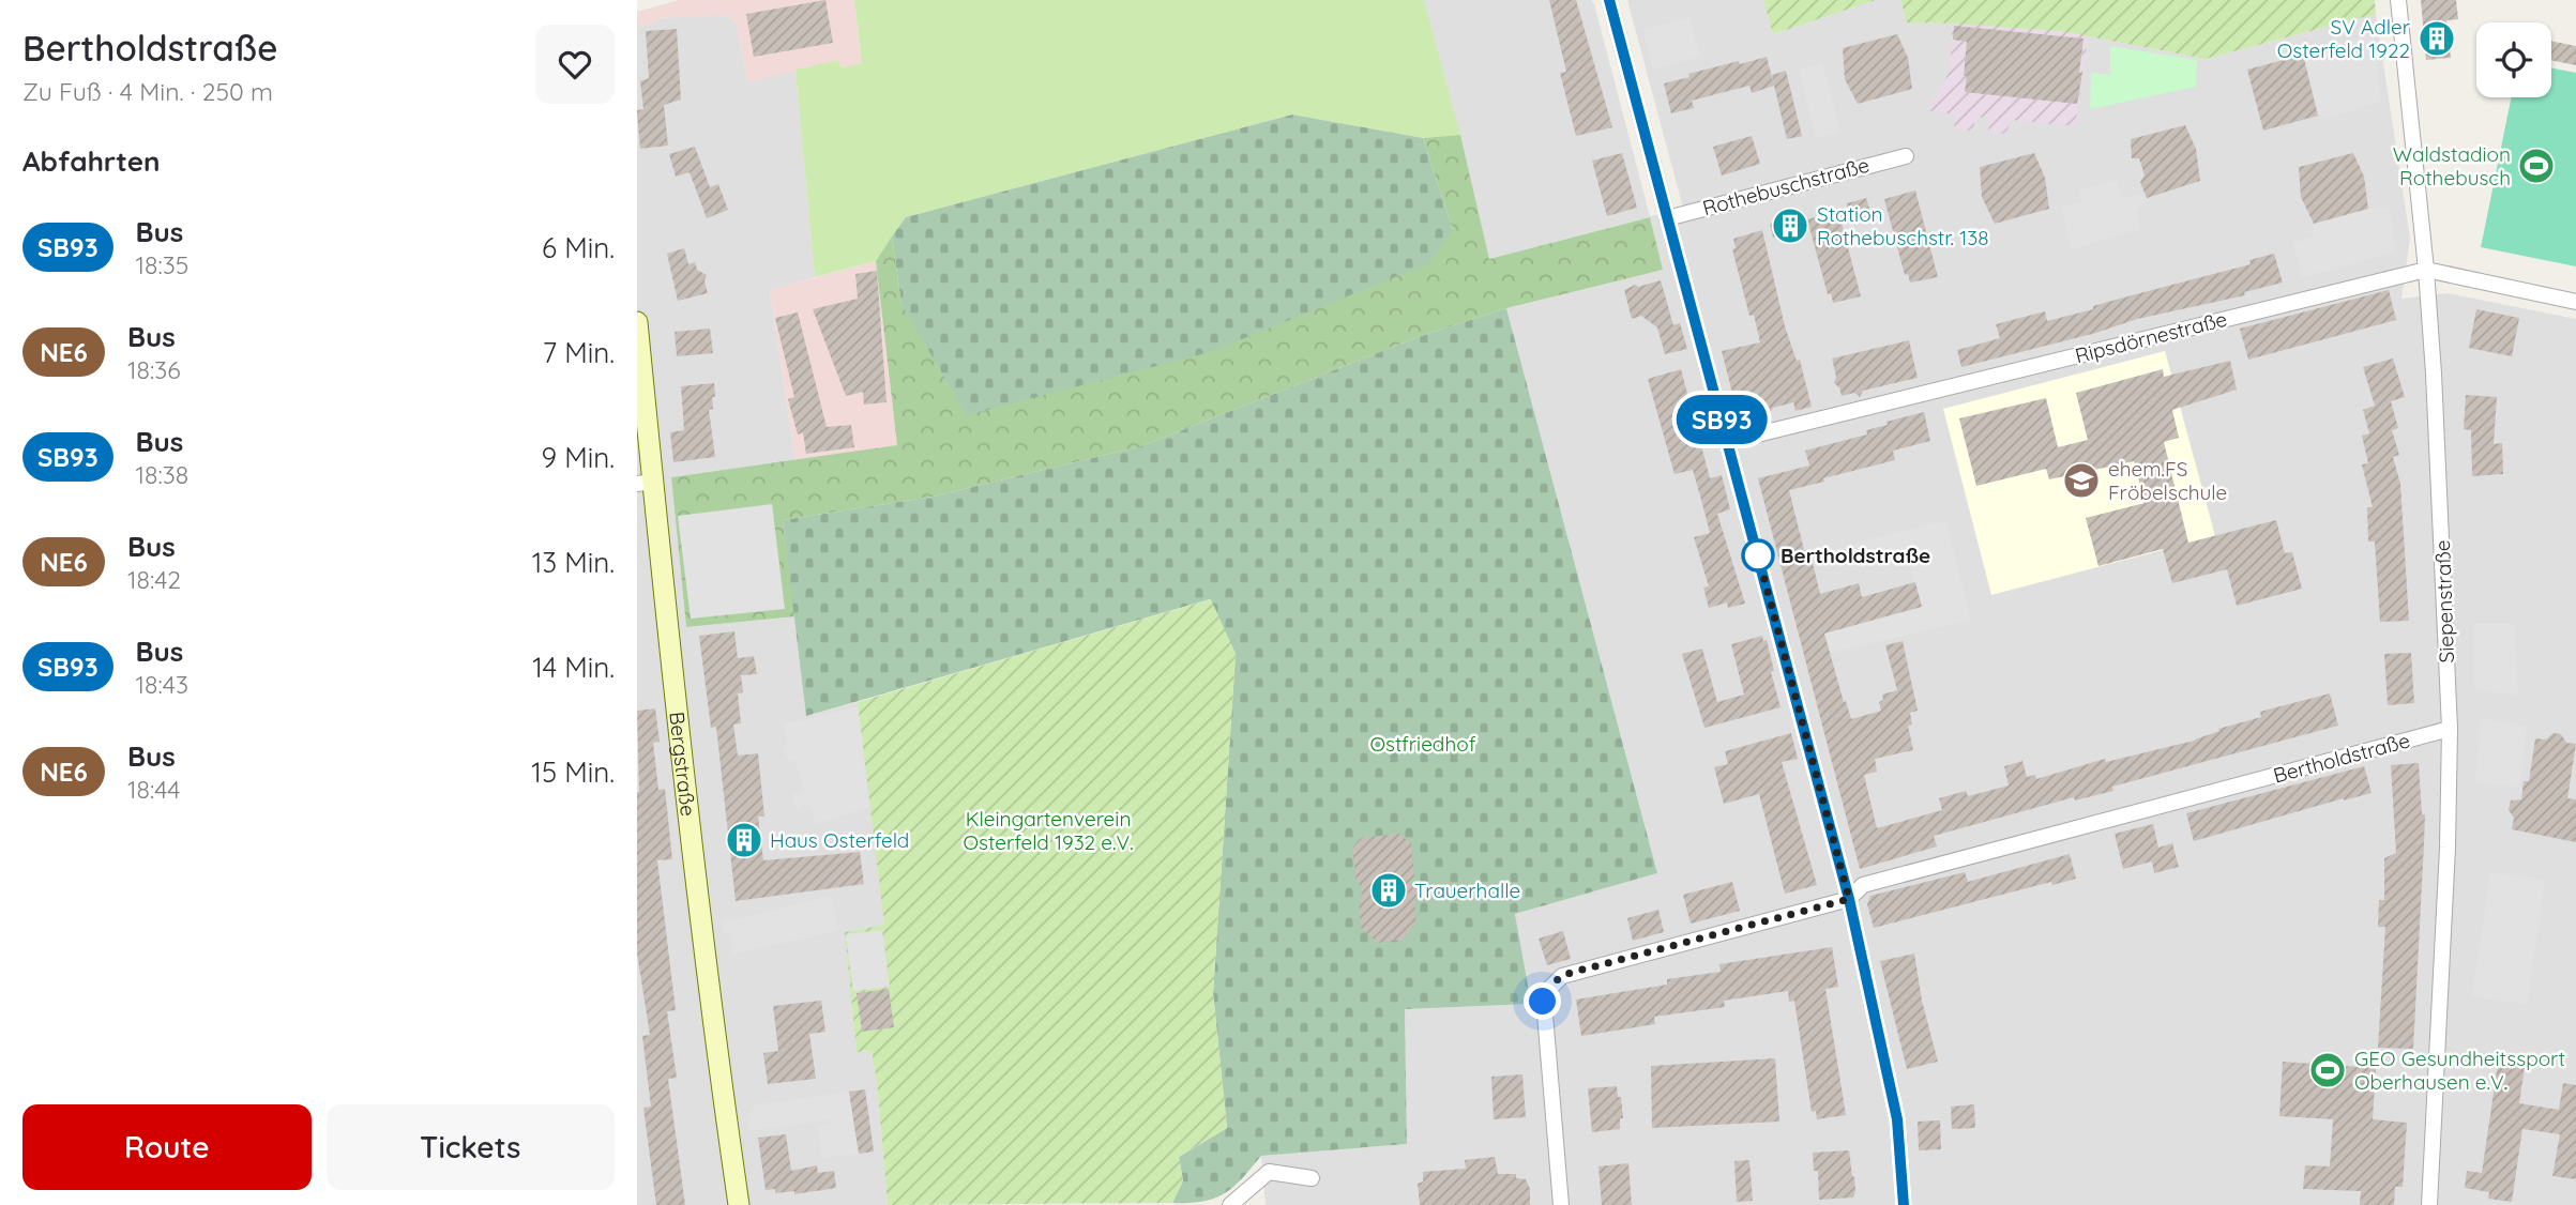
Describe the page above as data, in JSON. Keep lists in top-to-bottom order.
{
  "streets": {
    "street": [
      "Rothebuschstraße",
      "Ripsdörnestraße",
      "Siepenstraße",
      "Bertholdstraße",
      "Bergstraße"
    ]
  },
  "crossings": [
    ["Ripsdörnestraße", "Siepenstraße"],
    ["Siepenstraße", "Bertholdstraße"]
  ],
  "parks": ["Ostfriedhof", "Kleingartenverein Osterfeld 1932 e.V."],
  "places": {
    "building": [
      "SV Adler Osterfeld 1922",
      "Station Rothebuschstr. 138",
      "Haus Osterfeld",
      "Trauerhalle"
    ],
    "sports": ["Waldstadion Rothebusch", "GEO Gesundheitssport Oberhausen e.V."],
    "school or university": ["ehem.FS Fröbelschule"],
    "other": ["Bertholdstraße"]
  },
  "lines": ["bus line SB93"],
  "page": {
    "heading": [
      ["Bertholdstraße", "Zu Fuß · 4 Min. · 250 m"],
      "Abfahrten"
    ],
    "on_map": "SB93",
    "list": [
      {
        "mark": "SB93",
        "name": "Bus",
        "note": "18:35",
        "value": "6 Min."
      },
      {
        "mark": "NE6",
        "name": "Bus",
        "note": "18:36",
        "value": "7 Min."
      },
      {
        "mark": "SB93",
        "name": "Bus",
        "note": "18:38",
        "value": "9 Min."
      },
      {
        "mark": "NE6",
        "name": "Bus",
        "note": "18:42",
        "value": "13 Min."
      },
      {
        "mark": "SB93",
        "name": "Bus",
        "note": "18:43",
        "value": "14 Min."
      },
      {
        "mark": "NE6",
        "name": "Bus",
        "note": "18:44",
        "value": "15 Min."
      }
    ],
    "buttons": ["Route", "Tickets"]
  }
}
